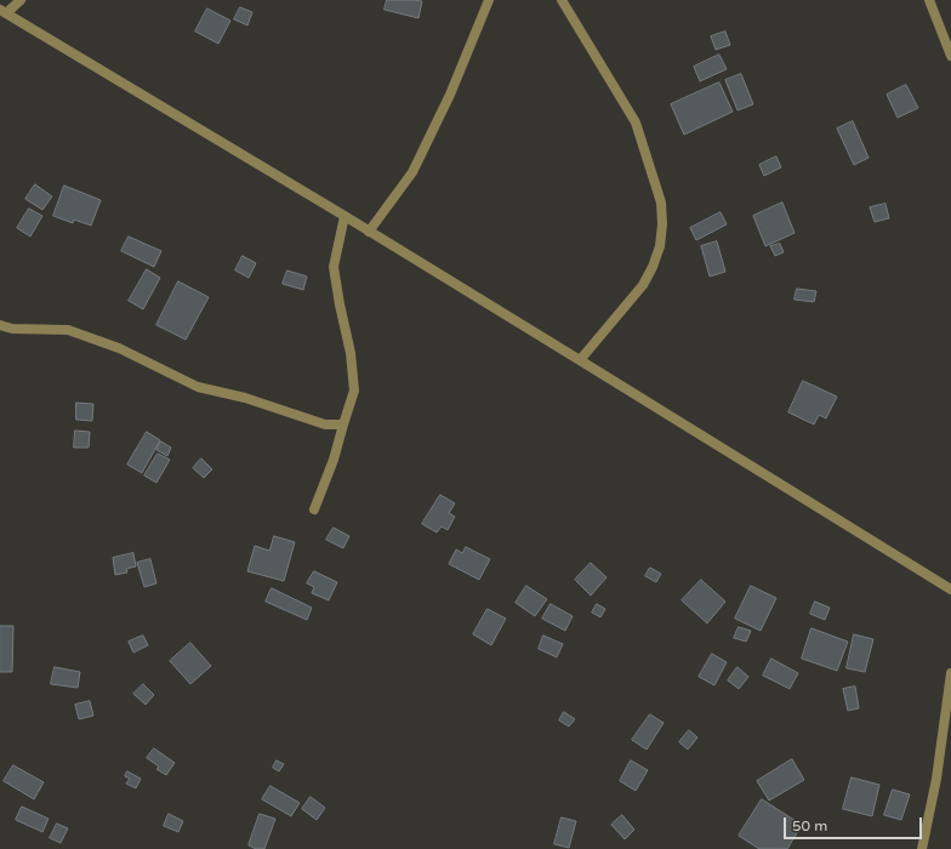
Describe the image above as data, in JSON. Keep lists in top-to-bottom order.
{
  "scale_bar": "50 m"
}
